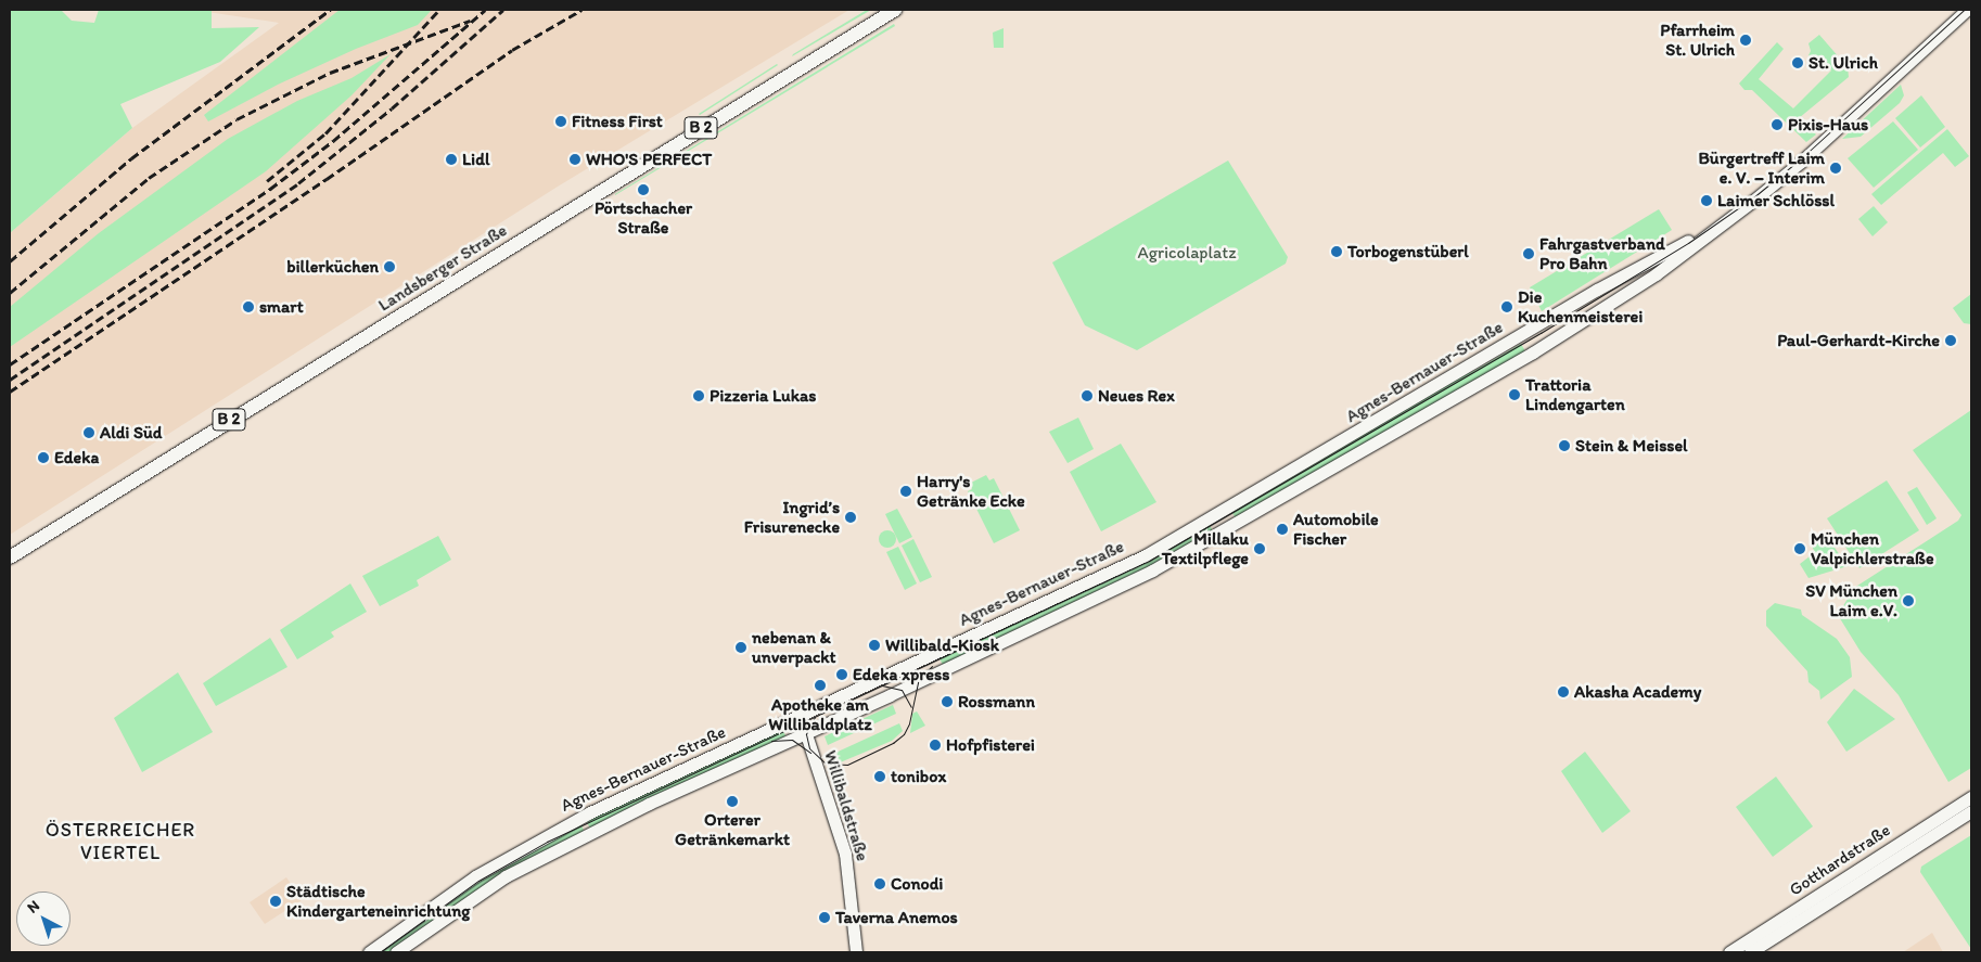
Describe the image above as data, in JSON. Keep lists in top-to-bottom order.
{
  "streets": {
    "main road": [
      "B 2",
      "Landsberger Straße",
      "Agnes-Bernauer-Straße",
      "Willibaldstraße",
      "Gotthardstraße"
    ]
  },
  "crossings": [
    ["Agnes-Bernauer-Straße", "Willibaldstraße"]
  ],
  "districts": ["ÖSTERREICHER VIERTEL"],
  "parks": ["Agricolaplatz"],
  "places": [
    "Pfarrheim St. Ulrich",
    "St. Ulrich",
    "Fitness First",
    "Pixis-Haus",
    "Lidl",
    "WHO'S PERFECT",
    "Bürgertreff Laim e. V. – Interim",
    "Pörtschacher Straße",
    "Laimer Schlössl",
    "Torbogenstüberl",
    "Fahrgastverband Pro Bahn",
    "billerküchen",
    "smart",
    "Die Kuchenmeisterei",
    "Paul-Gerhardt-Kirche",
    "Trattoria Lindengarten",
    "Pizzeria Lukas",
    "Neues Rex",
    "Aldi Süd",
    "Stein & Meissel",
    "Edeka",
    "Harry's Getränke Ecke",
    "Ingrid’s Frisurenecke",
    "Automobile Fischer",
    "Millaku Textilpflege",
    "München Valpichlerstraße",
    "SV München Laim e.V.",
    "Willibald-Kiosk",
    "nebenan & unverpackt",
    "Edeka xpress",
    "Apotheke am Willibaldplatz",
    "Akasha Academy",
    "Rossmann",
    "Hofpfisterei",
    "tonibox",
    "Orterer Getränkemarkt",
    "Conodi",
    "Städtische Kindergarteneinrichtung",
    "Taverna Anemos"
  ],
  "north": "top left"
}
